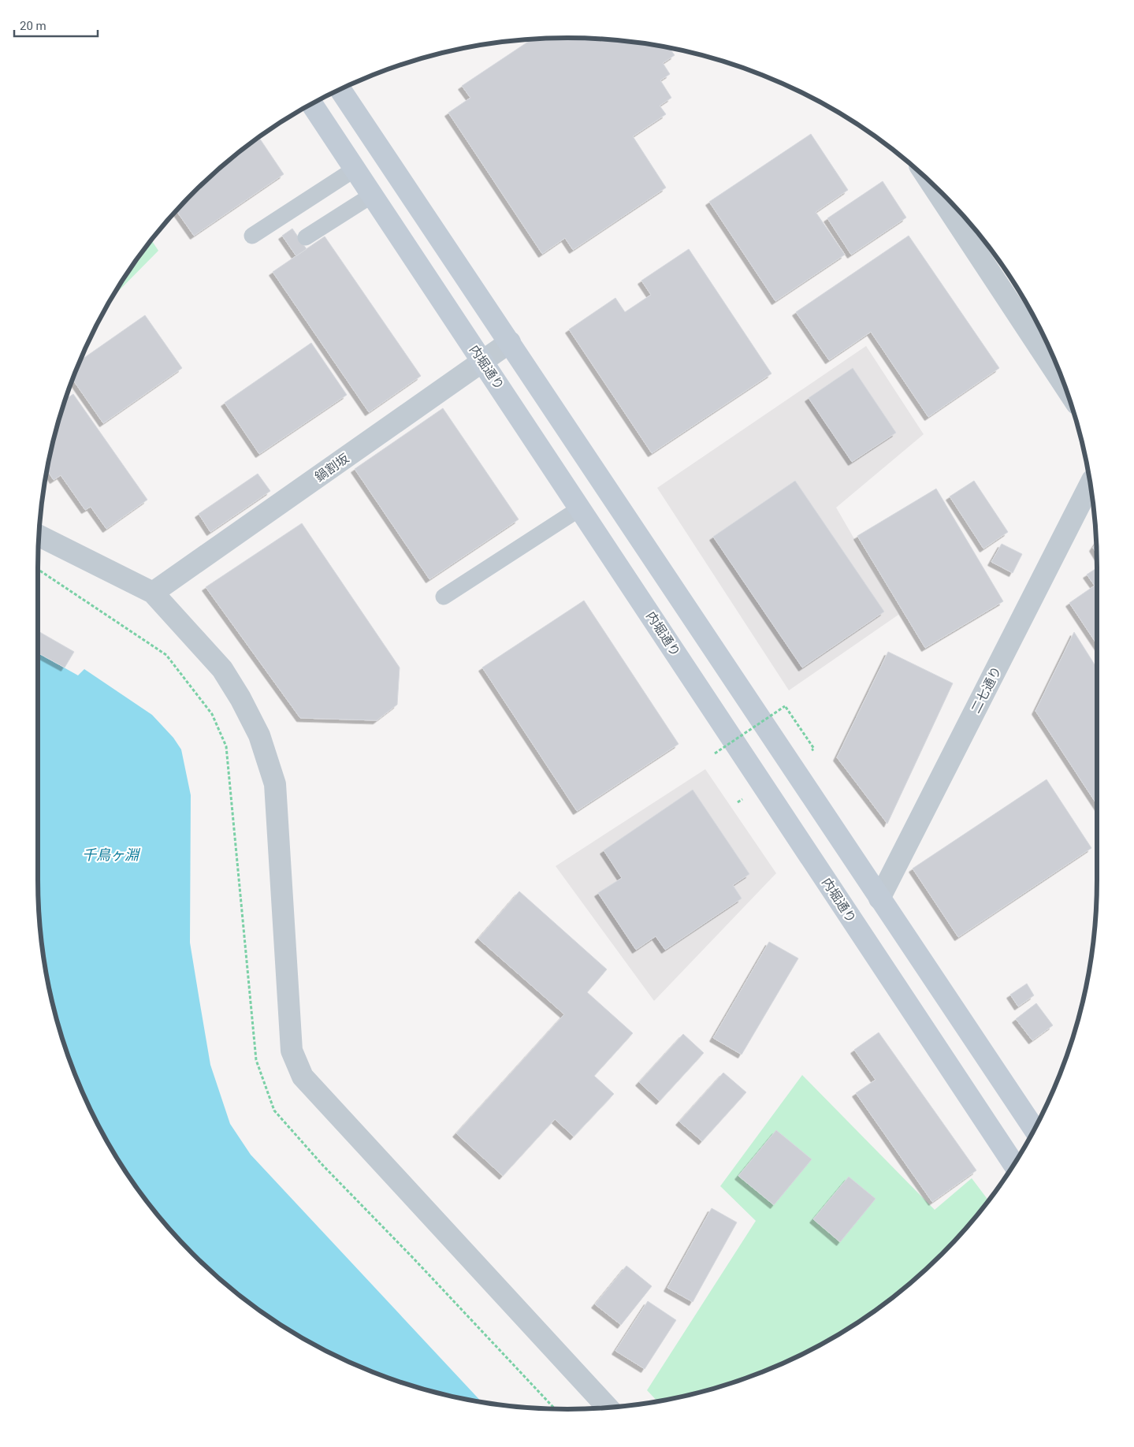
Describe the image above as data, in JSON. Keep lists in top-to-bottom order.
{
  "streets": {
    "main road": ["内堀通り"],
    "street": ["鍋割坂", "二七通り"]
  },
  "crossings": [
    ["内堀通り", "鍋割坂"]
  ],
  "water": ["千鳥ヶ淵"],
  "scale_bar": "20 m"
}
